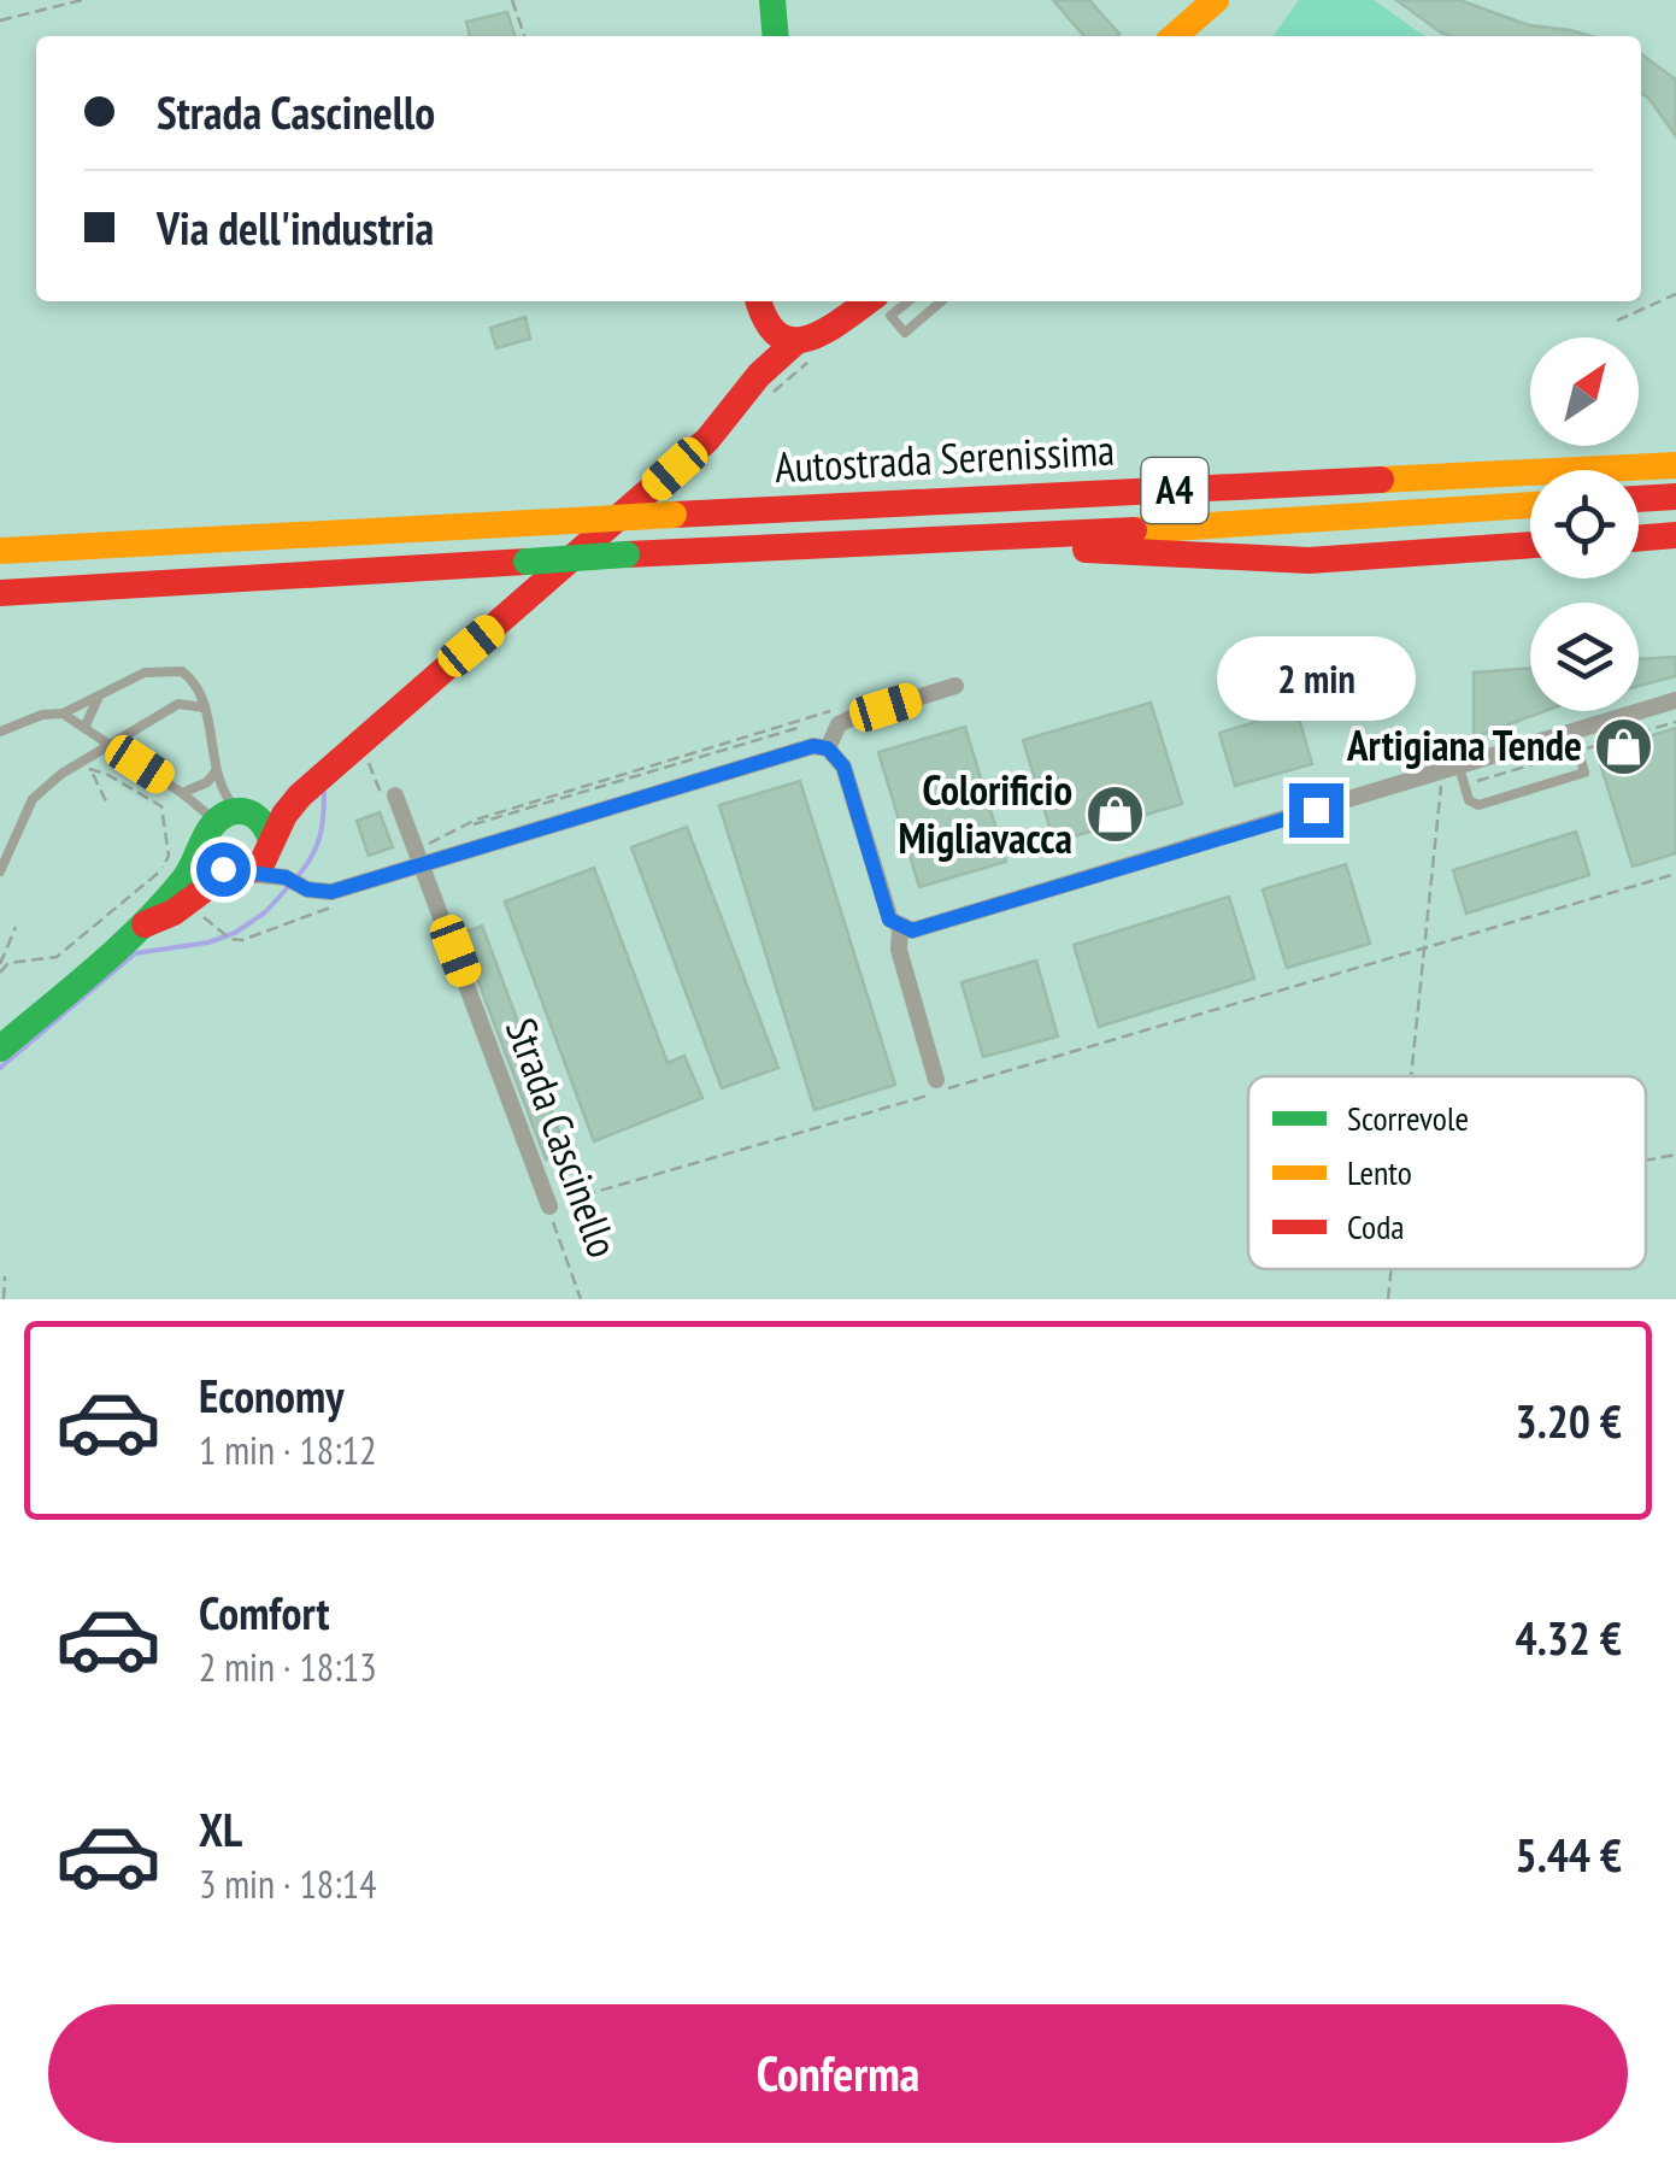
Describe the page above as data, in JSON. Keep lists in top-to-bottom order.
{
  "streets": {
    "main road": ["Autostrada Serenissima", "A4"],
    "street": ["Strada Cascinello"]
  },
  "places": {
    "shop": ["Artigiana Tende", "Colorificio Migliavacca"]
  },
  "legend": ["Scorrevole", "Lento", "Coda"],
  "north": "top right",
  "page": {
    "banner": ["Strada Cascinello", "Via dell'industria"],
    "bubble": "2 min",
    "list": [
      {
        "name": "Economy",
        "note": "1 min · 18:12",
        "value": "3.20 €"
      },
      {
        "name": "Comfort",
        "note": "2 min · 18:13",
        "value": "4.32 €"
      },
      {
        "name": "XL",
        "note": "3 min · 18:14",
        "value": "5.44 €"
      }
    ],
    "buttons": "Conferma"
  }
}
